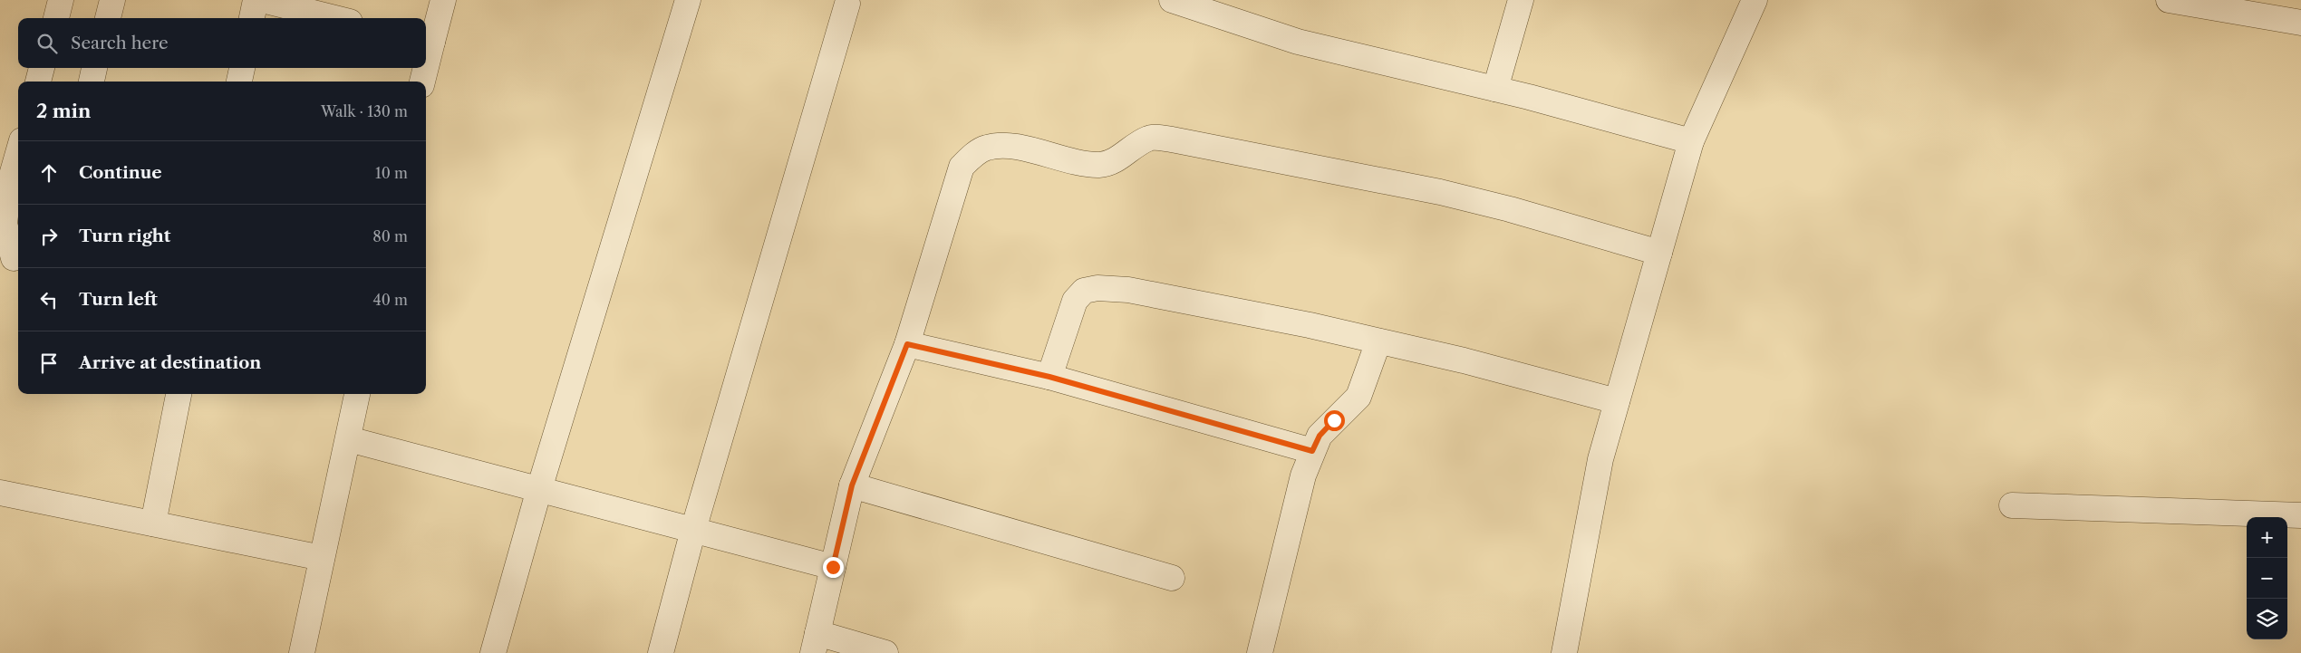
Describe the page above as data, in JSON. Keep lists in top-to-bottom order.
{
  "page": {
    "search": "Search here",
    "heading": ["2 min", "Walk · 130 m"],
    "list": [
      ["Continue", "10 m"],
      ["Turn right", "80 m"],
      ["Turn left", "40 m"],
      "Arrive at destination"
    ],
    "map_buttons": ["+", "−"]
  }
}
